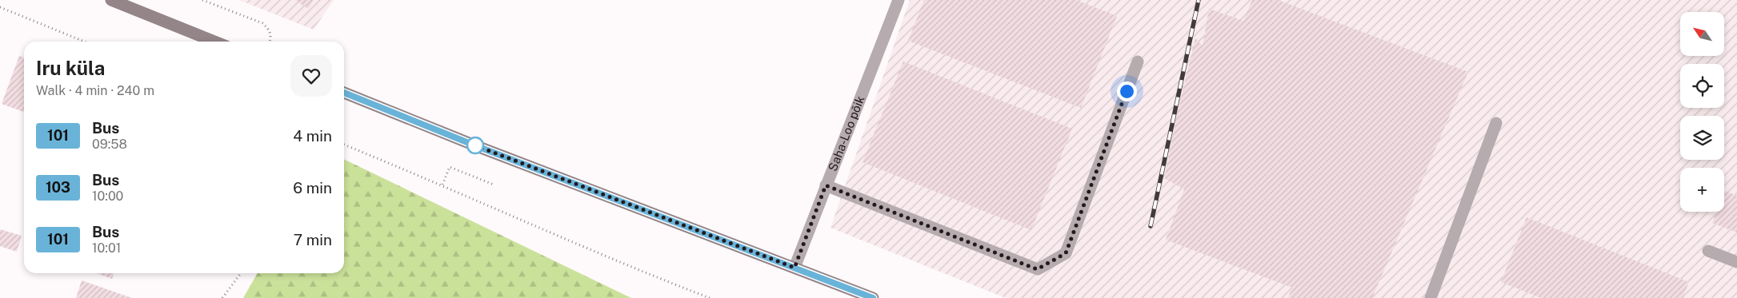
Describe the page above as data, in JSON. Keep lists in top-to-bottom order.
{
  "streets": {
    "lane": ["Saha-Loo põik"]
  },
  "lines": ["bus line 101"],
  "north": "top left",
  "page": {
    "map_buttons": "+",
    "heading": ["Iru küla", "Walk · 4 min · 240 m"],
    "list": [
      {
        "mark": "101",
        "name": "Bus",
        "note": "09:58",
        "value": "4 min"
      },
      {
        "mark": "103",
        "name": "Bus",
        "note": "10:00",
        "value": "6 min"
      },
      {
        "mark": "101",
        "name": "Bus",
        "note": "10:01",
        "value": "7 min"
      }
    ]
  }
}
